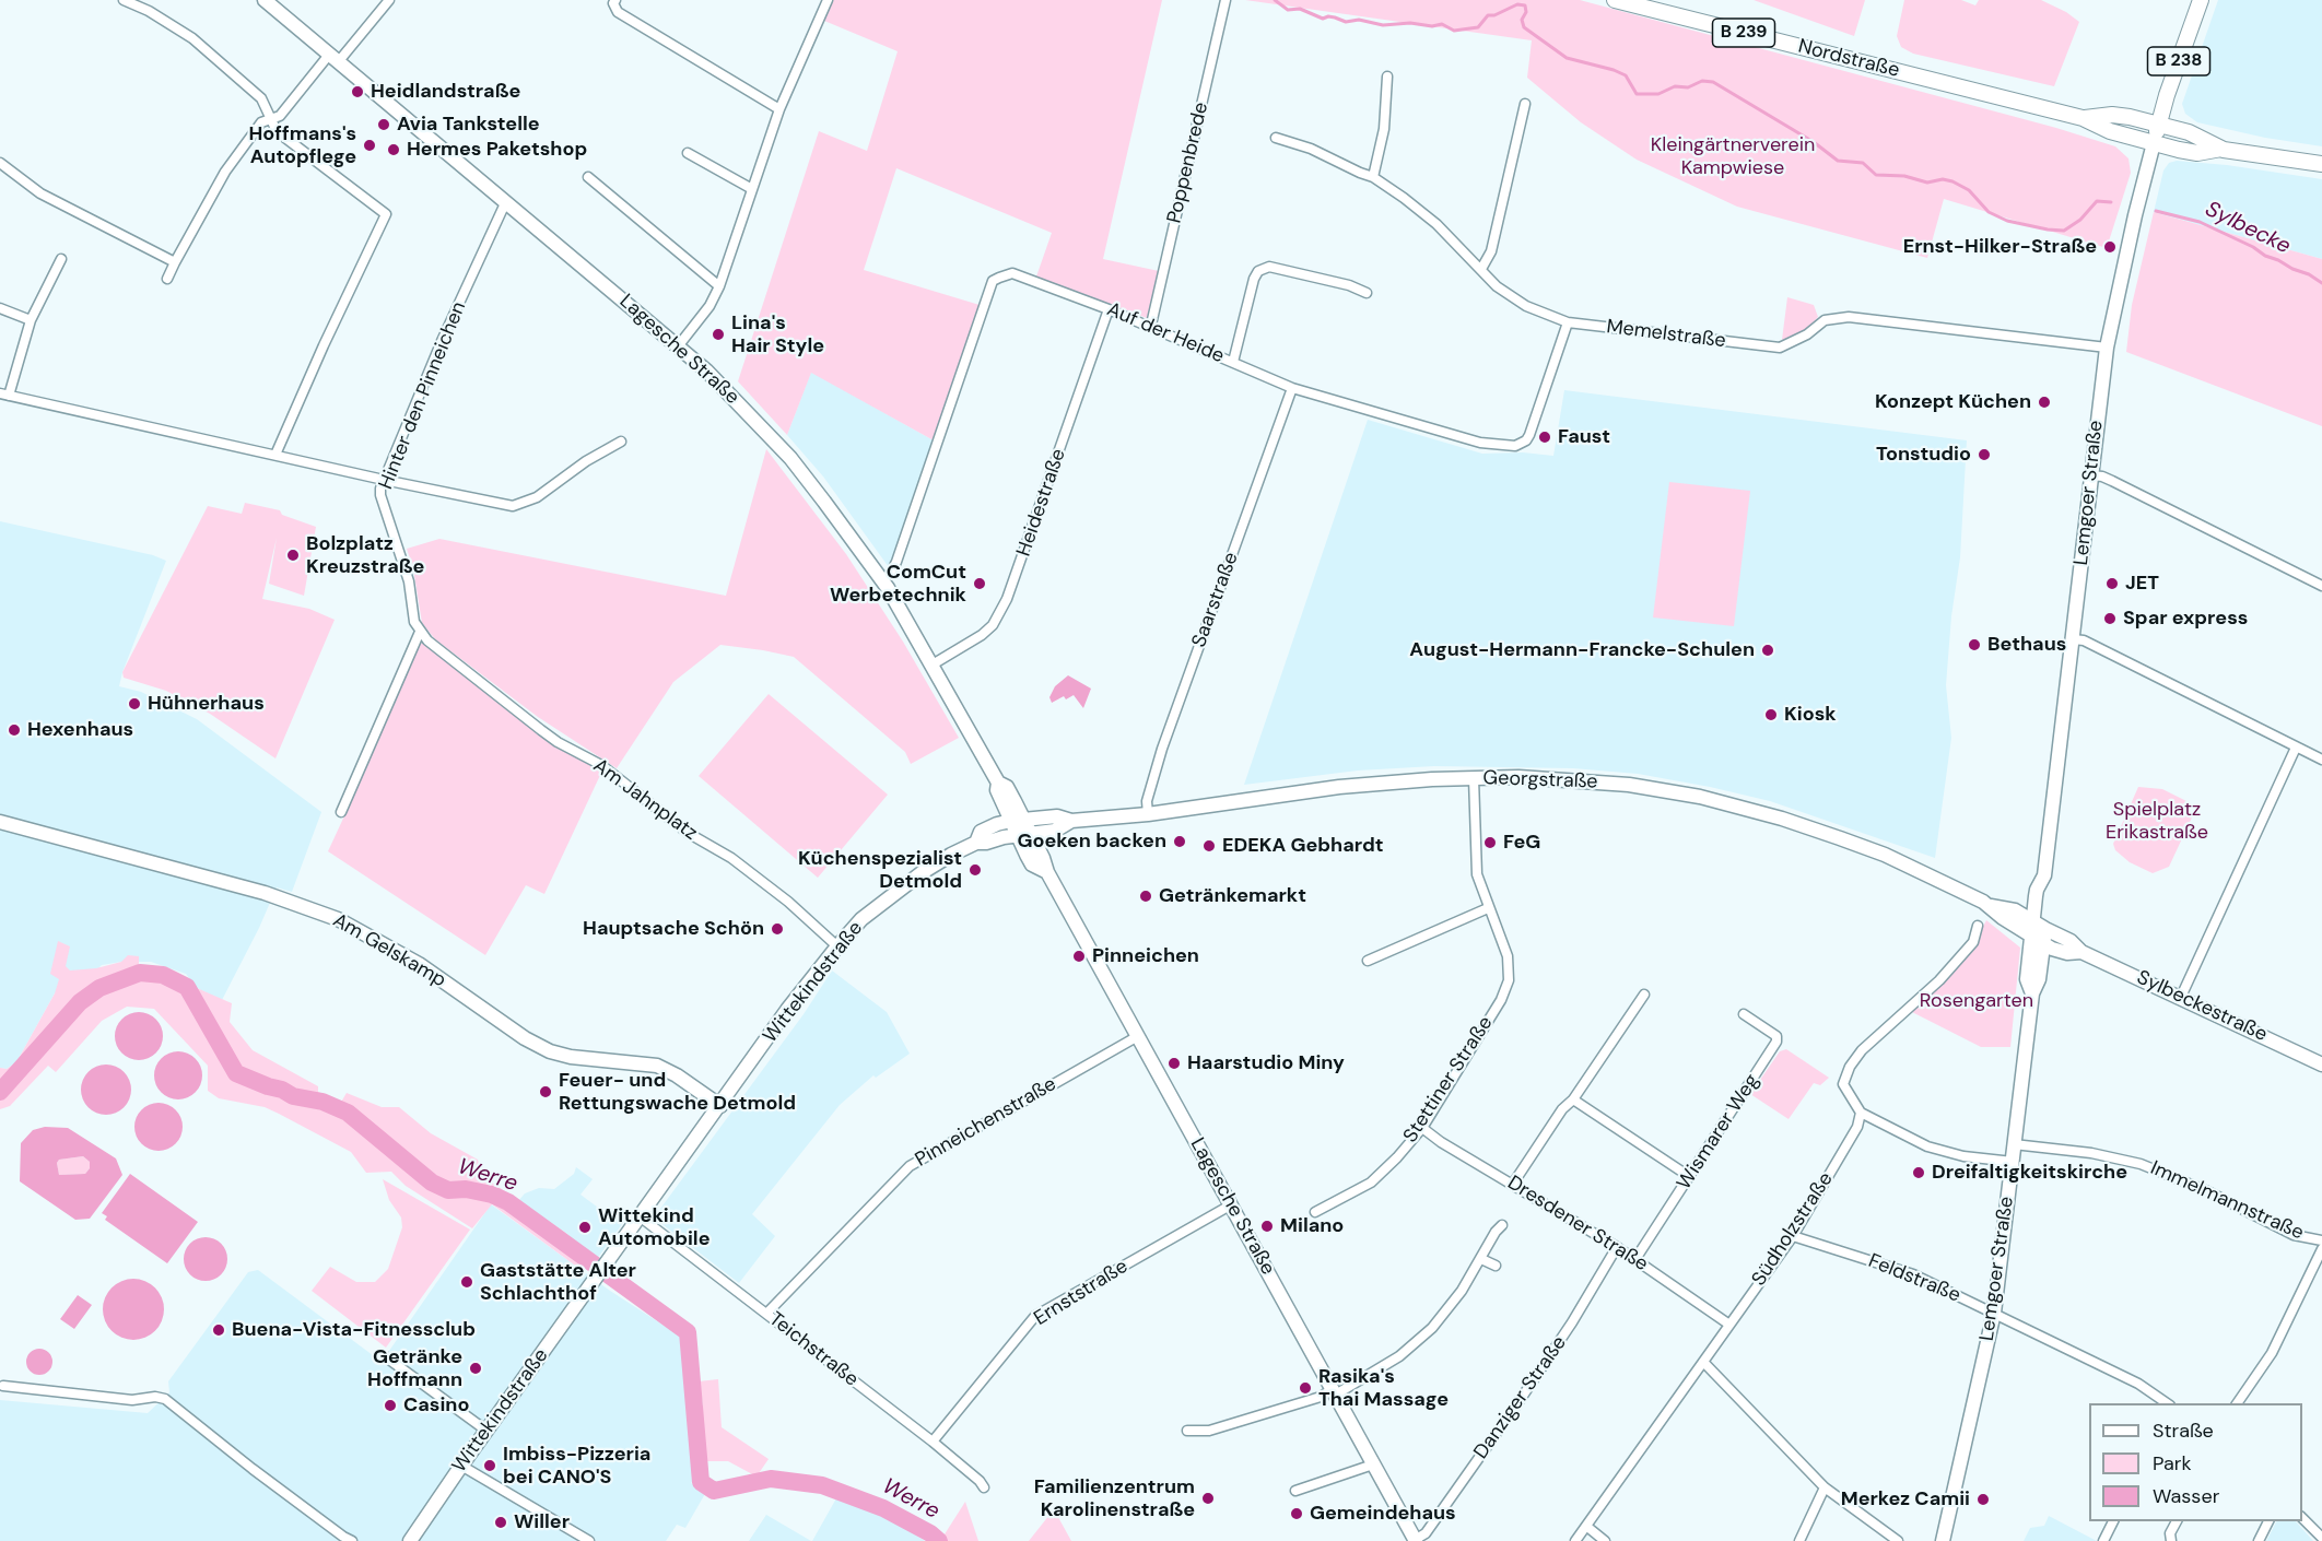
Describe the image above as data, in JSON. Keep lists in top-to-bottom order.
{
  "streets": {
    "main road": [
      "B 239",
      "Nordstraße",
      "B 238",
      "Lemgoer Straße"
    ],
    "street": [
      "Poppenbrede",
      "Auf der Heide",
      "Memelstraße",
      "Lagesche Straße",
      "Hinter den Pinneichen",
      "Heidestraße",
      "Saarstraße",
      "Georgstraße",
      "Am Jahnplatz",
      "Am Gelskamp",
      "Wittekindstraße",
      "Sylbeckestraße",
      "Stettiner Straße",
      "Pinneichenstraße",
      "Wismarer Weg",
      "Immelmannstraße",
      "Dresdener Straße",
      "Südholzstraße",
      "Feldstraße",
      "Ernststraße",
      "Teichstraße",
      "Danziger Straße"
    ]
  },
  "crossings": [
    ["B 239", "Nordstraße"],
    ["B 239", "Lemgoer Straße"],
    ["Nordstraße", "Lemgoer Straße"],
    ["Poppenbrede", "Auf der Heide"],
    ["Auf der Heide", "Memelstraße"],
    ["Auf der Heide", "Lagesche Straße"],
    ["Auf der Heide", "Heidestraße"],
    ["Auf der Heide", "Saarstraße"],
    ["Memelstraße", "Lemgoer Straße"],
    ["Lagesche Straße", "Hinter den Pinneichen"],
    ["Lagesche Straße", "Heidestraße"],
    ["Lagesche Straße", "Georgstraße"],
    ["Lagesche Straße", "Wittekindstraße"],
    ["Lagesche Straße", "Pinneichenstraße"],
    ["Lagesche Straße", "Ernststraße"],
    ["Lagesche Straße", "Danziger Straße"],
    ["Hinter den Pinneichen", "Am Jahnplatz"],
    ["Lemgoer Straße", "Georgstraße"],
    ["Lemgoer Straße", "Sylbeckestraße"],
    ["Lemgoer Straße", "Immelmannstraße"],
    ["Lemgoer Straße", "Feldstraße"],
    ["Saarstraße", "Georgstraße"],
    ["Georgstraße", "Wittekindstraße"],
    ["Georgstraße", "Sylbeckestraße"],
    ["Georgstraße", "Stettiner Straße"],
    ["Am Jahnplatz", "Wittekindstraße"],
    ["Am Gelskamp", "Wittekindstraße"],
    ["Wittekindstraße", "Teichstraße"],
    ["Stettiner Straße", "Dresdener Straße"],
    ["Pinneichenstraße", "Teichstraße"],
    ["Wismarer Weg", "Dresdener Straße"],
    ["Dresdener Straße", "Südholzstraße"],
    ["Dresdener Straße", "Danziger Straße"],
    ["Südholzstraße", "Feldstraße"],
    ["Ernststraße", "Teichstraße"]
  ],
  "water": ["Sylbecke", "Werre"],
  "parks": ["Kleingärtnerverein Kampwiese", "Spielplatz Erikastraße", "Rosengarten"],
  "places": [
    "Heidlandstraße",
    "Avia Tankstelle",
    "Hoffmans's Autopflege",
    "Hermes Paketshop",
    "Ernst-Hilker-Straße",
    "Lina's Hair Style",
    "Konzept Küchen",
    "Faust",
    "Tonstudio",
    "Bolzplatz Kreuzstraße",
    "ComCut Werbetechnik",
    "JET",
    "Spar express",
    "Bethaus",
    "August-Hermann-Francke-Schulen",
    "Hühnerhaus",
    "Kiosk",
    "Hexenhaus",
    "Goeken backen",
    "FeG",
    "EDEKA Gebhardt",
    "Küchenspezialist Detmold",
    "Getränkemarkt",
    "Hauptsache Schön",
    "Pinneichen",
    "Haarstudio Miny",
    "Feuer- und Rettungswache Detmold",
    "Dreifaltigkeitskirche",
    "Milano",
    "Wittekind Automobile",
    "Gaststätte Alter Schlachthof",
    "Buena-Vista-Fitnessclub",
    "Getränke Hoffmann",
    "Rasika's Thai Massage",
    "Casino",
    "Imbiss-Pizzeria bei CANO'S",
    "Familienzentrum Karolinenstraße",
    "Merkez Camii",
    "Gemeindehaus",
    "Willer"
  ],
  "legend": ["Straße", "Park", "Wasser"]
}
